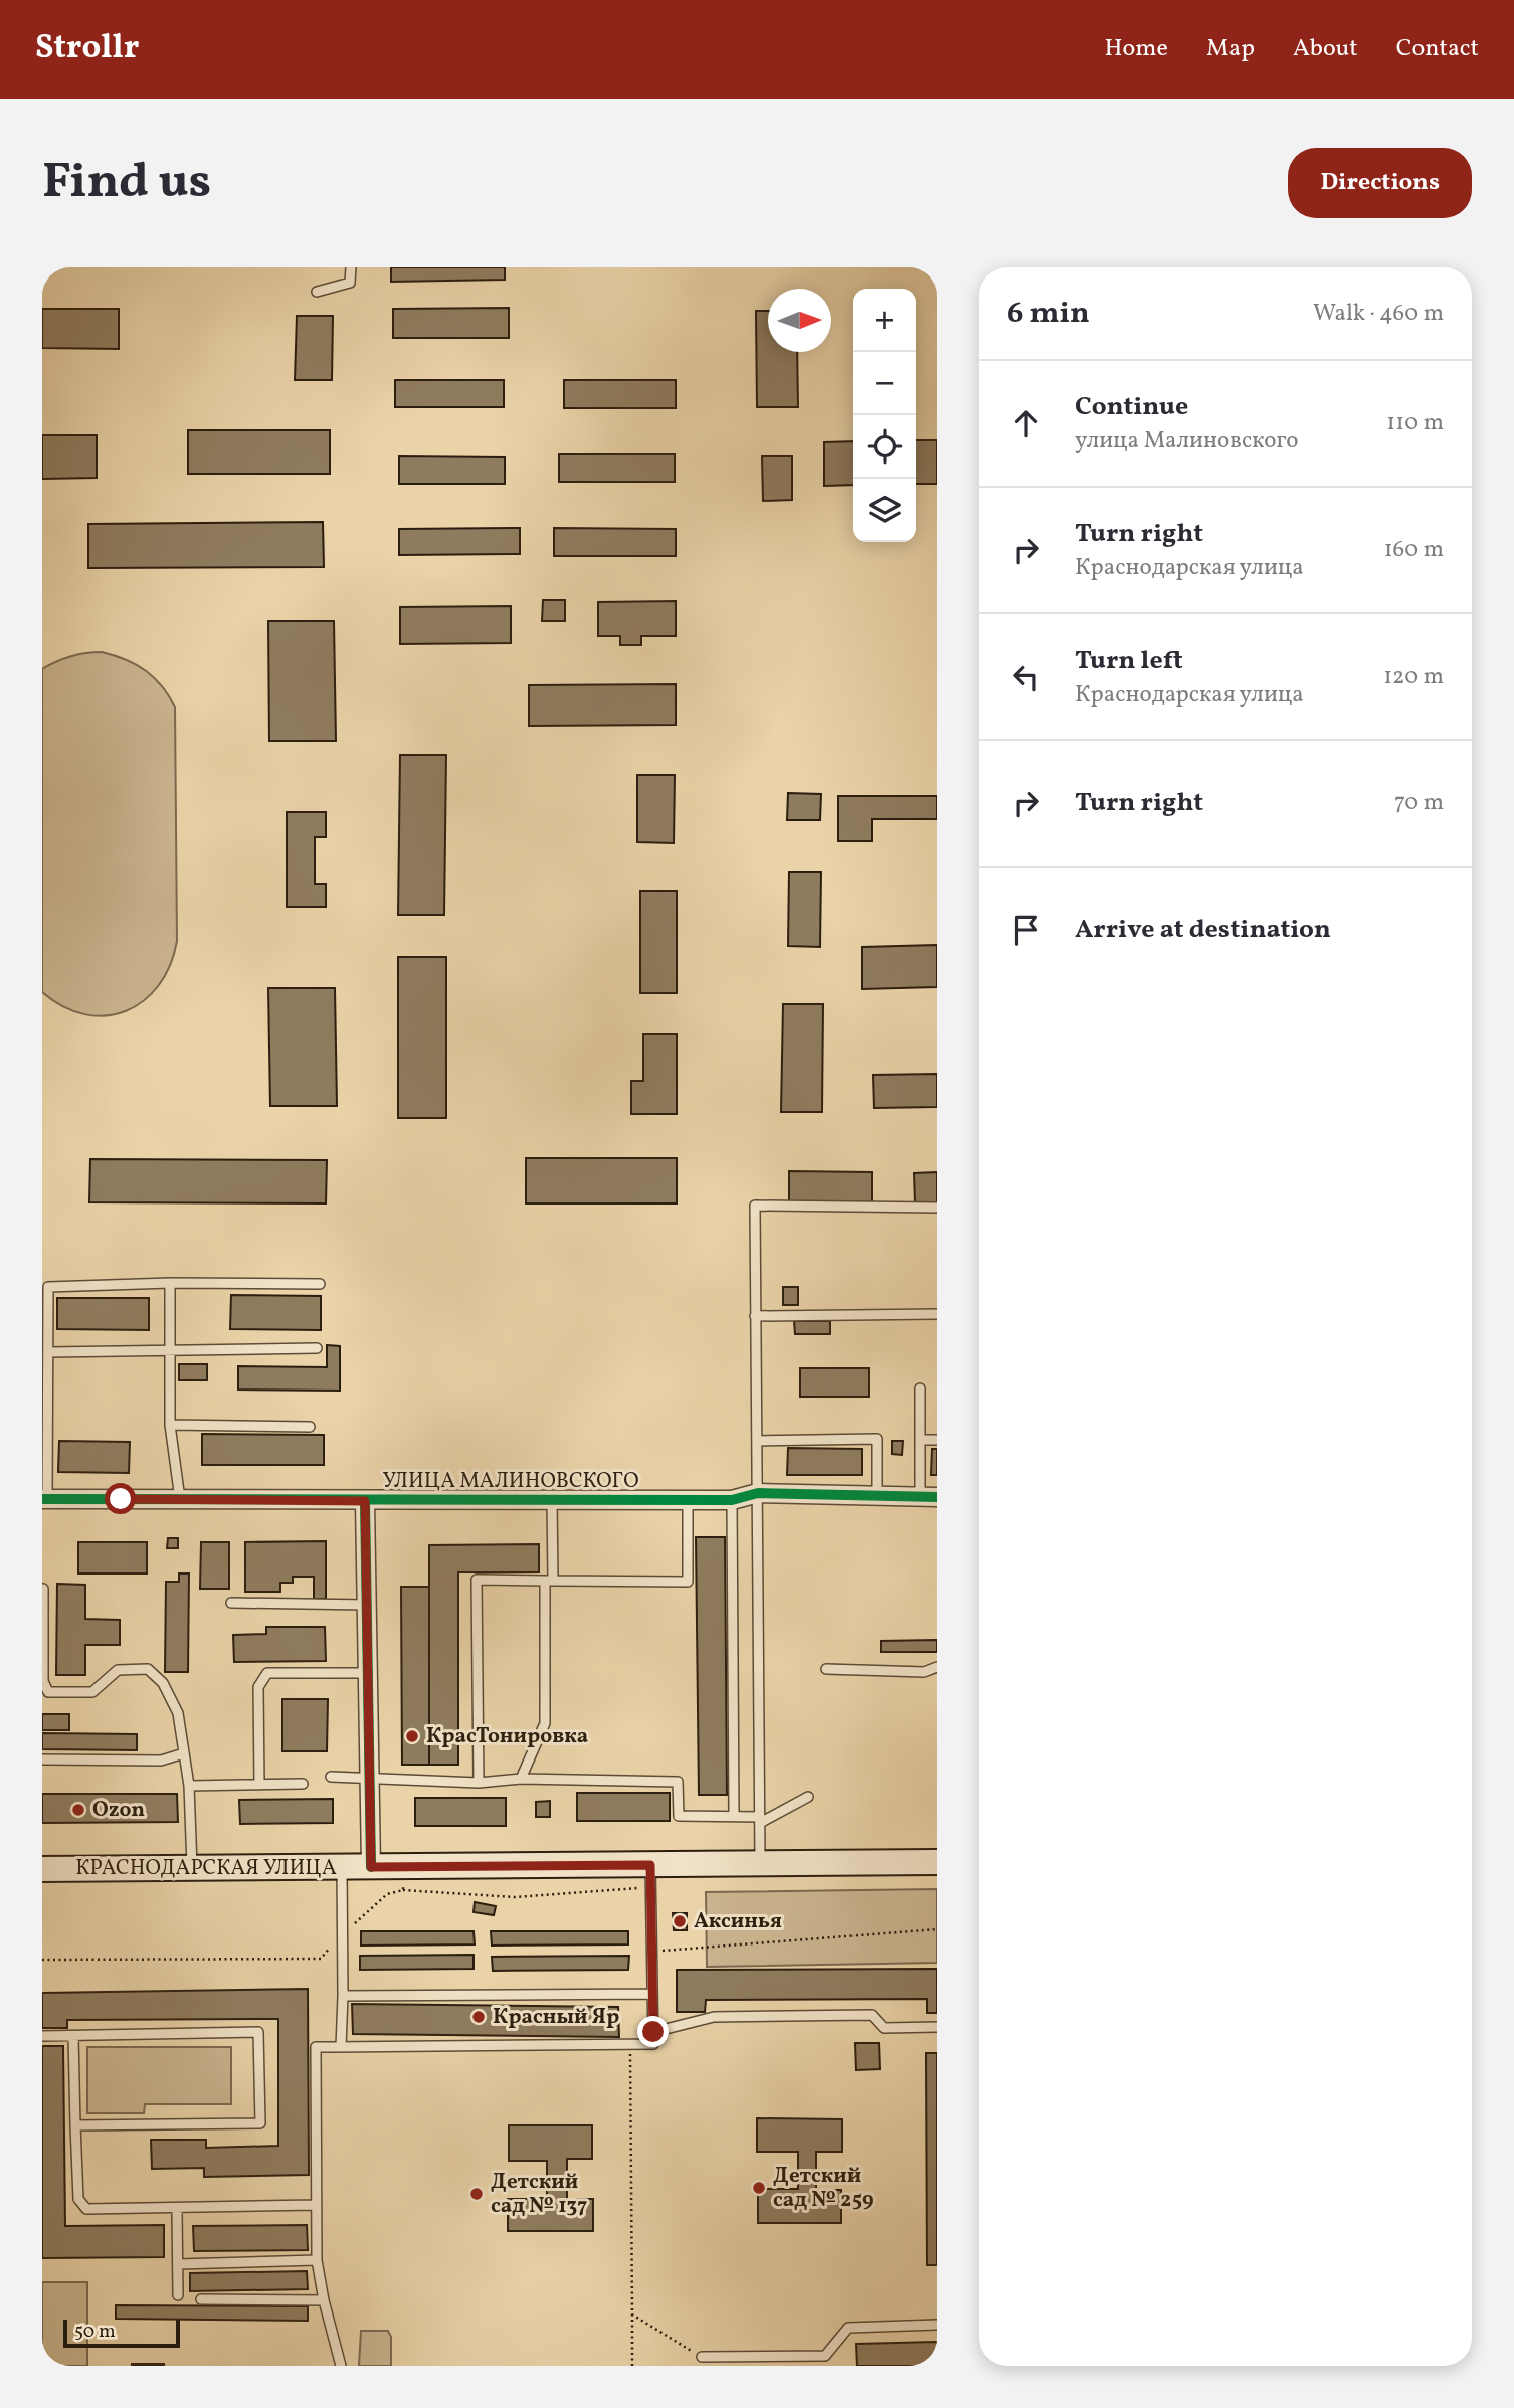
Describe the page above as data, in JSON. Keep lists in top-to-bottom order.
{
  "streets": {
    "main road": ["КРАСНОДАРСКАЯ УЛИЦА"],
    "street": ["УЛИЦА МАЛИНОВСКОГО"]
  },
  "places": [
    "КрасТонировка",
    "Ozon",
    "Аксинья",
    "Красный Яр",
    "Детский сад № 259",
    "Детский сад № 137"
  ],
  "scale_bar": "50 m",
  "north": "right",
  "page": {
    "header": "Strollr",
    "nav": [
      "Home",
      "Map",
      "About",
      "Contact"
    ],
    "buttons": "Directions",
    "title": "Find us",
    "heading": ["6 min", "Walk · 460 m"],
    "map_buttons": ["+", "−"],
    "list": [
      ["Continue", "улица Малиновского", "110 m"],
      ["Turn right", "Краснодарская улица", "160 m"],
      ["Turn left", "Краснодарская улица", "120 m"],
      ["Turn right", "70 m"],
      "Arrive at destination"
    ],
    "scale": "50 m"
  }
}
